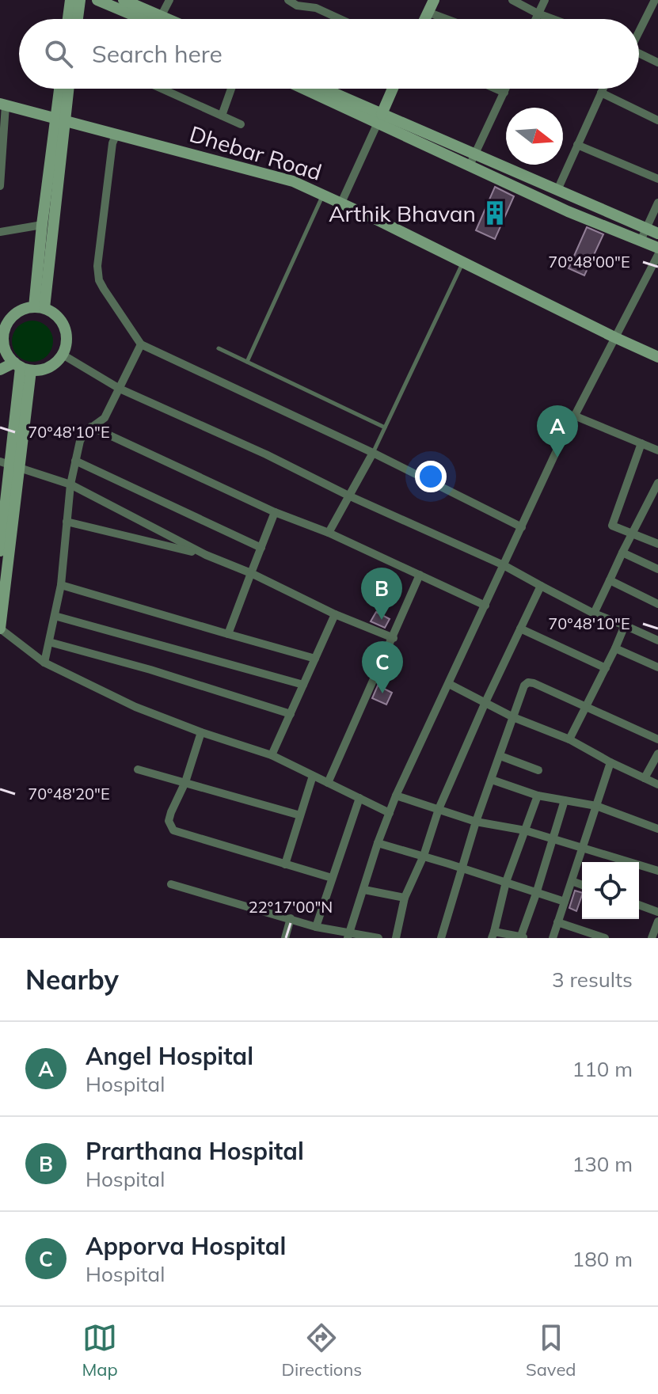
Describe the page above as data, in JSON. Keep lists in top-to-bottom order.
{
  "streets": {
    "main road": ["Dhebar Road"]
  },
  "places": {
    "building": ["Arthik Bhavan"]
  },
  "north": "right",
  "page": {
    "search": "Search here",
    "pins": ["A", "B", "C"],
    "heading": ["Nearby", "3 results"],
    "list": [
      {
        "mark": "A",
        "name": "Angel Hospital",
        "note": "Hospital",
        "value": "110 m"
      },
      {
        "mark": "B",
        "name": "Prarthana Hospital",
        "note": "Hospital",
        "value": "130 m"
      },
      {
        "mark": "C",
        "name": "Apporva Hospital",
        "note": "Hospital",
        "value": "180 m"
      }
    ],
    "nav": ["Map", "Directions", "Saved"]
  },
  "coordinates": [
    "70°48'00\"E",
    "70°48'10\"E",
    "70°48'20\"E",
    "22°17'00\"N"
  ]
}
